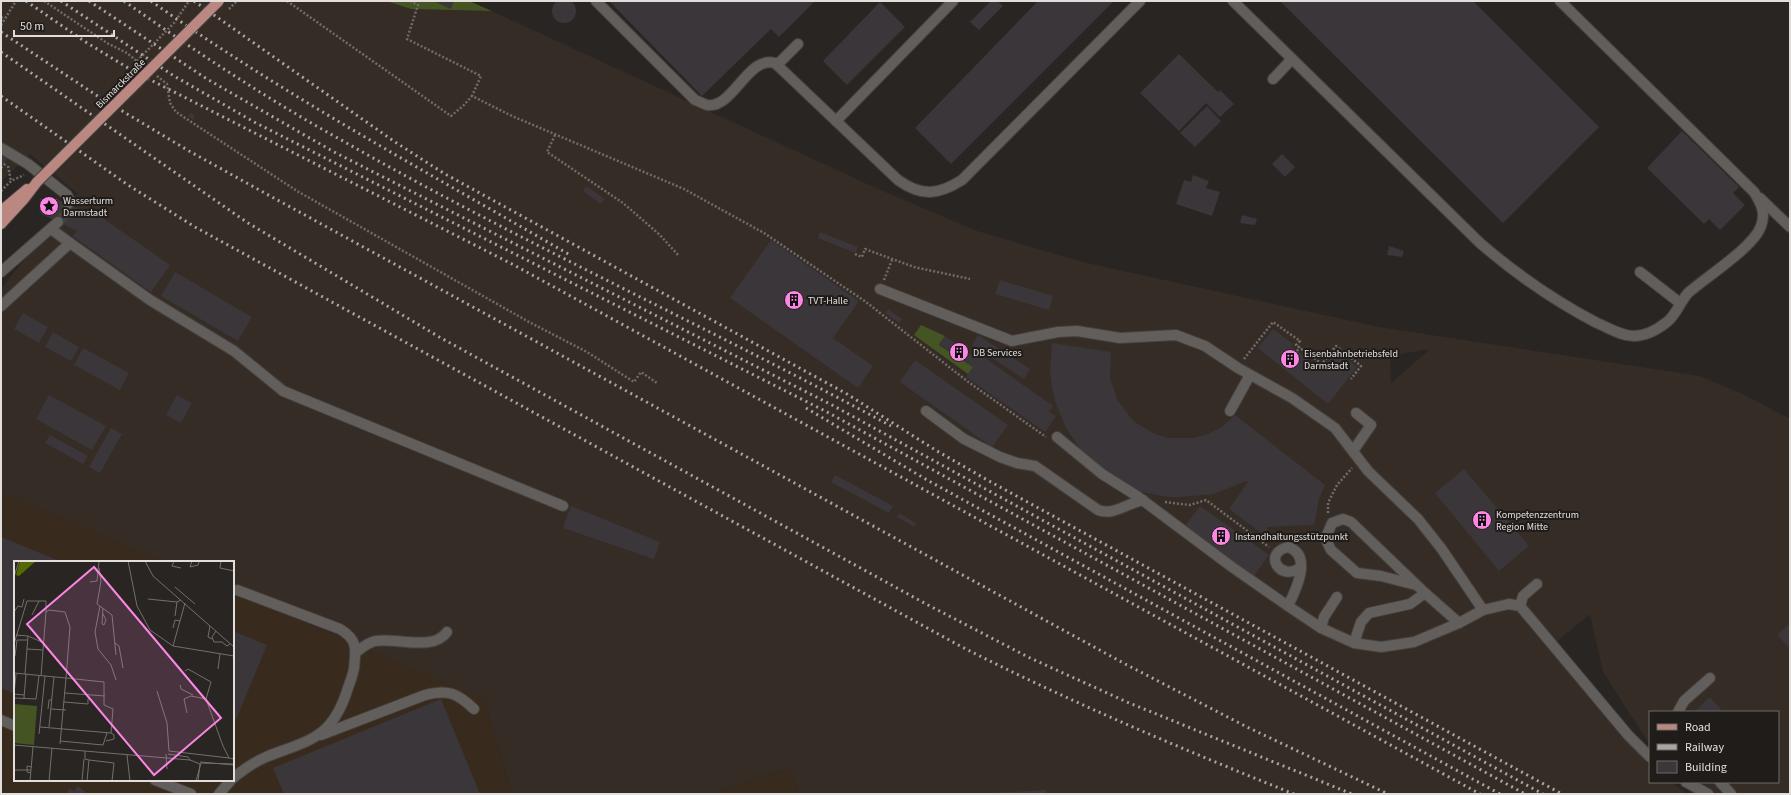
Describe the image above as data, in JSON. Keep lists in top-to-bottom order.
{
  "streets": {
    "main road": ["Bismarckstraße"]
  },
  "places": {
    "place": ["Wasserturm Darmstadt"],
    "building": [
      "TVT-Halle",
      "DB Services",
      "Eisenbahnbetriebsfeld Darmstadt",
      "Kompetenzzentrum Region Mitte",
      "Instandhaltungsstützpunkt"
    ]
  },
  "legend": ["Road", "Railway", "Building"],
  "scale_bar": "50 m"
}
